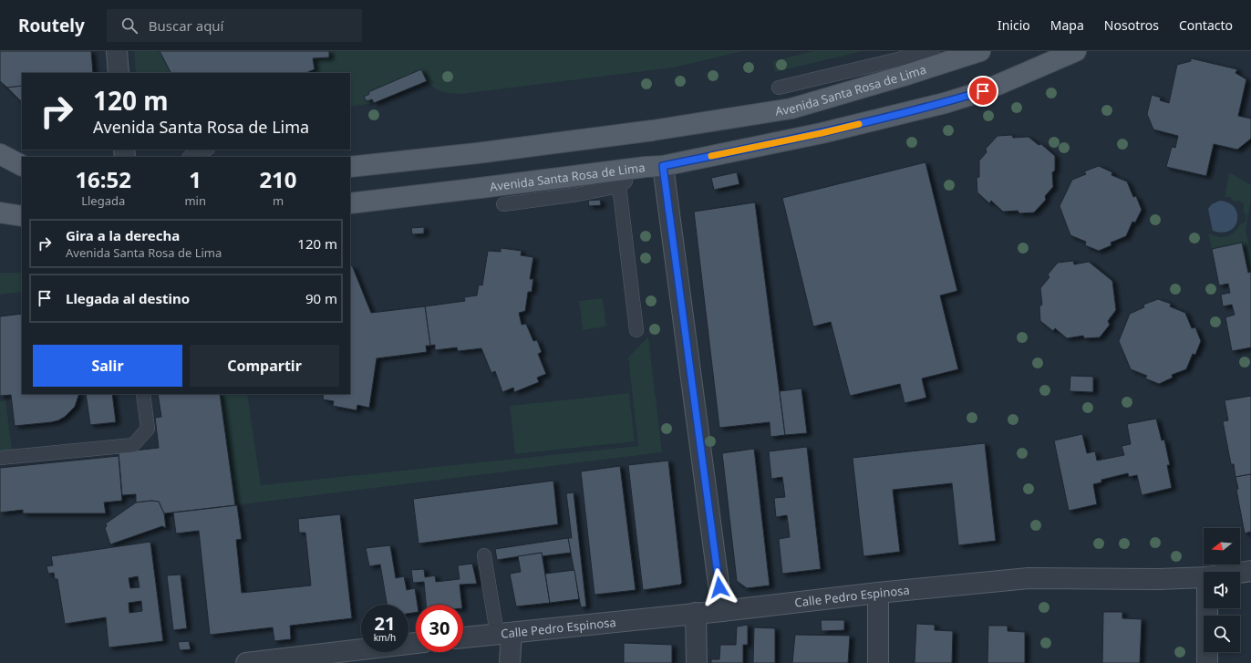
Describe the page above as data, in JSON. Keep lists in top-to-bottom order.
{
  "streets": {
    "main road": ["Avenida Santa Rosa de Lima"],
    "street": ["Calle Pedro Espinosa"]
  },
  "north": "left",
  "page": {
    "header": "Routely",
    "search": "Buscar aquí",
    "nav": [
      "Inicio",
      "Mapa",
      "Nosotros",
      "Contacto"
    ],
    "turn": ["120 m", "Avenida Santa Rosa de Lima"],
    "eta": [
      "16:52",
      "Llegada",
      "1",
      "min",
      "210",
      "m"
    ],
    "list": [
      {
        "name": "Gira a la derecha",
        "note": "Avenida Santa Rosa de Lima",
        "value": "120 m"
      },
      {
        "name": "Llegada al destino",
        "value": "90 m"
      }
    ],
    "buttons": ["Salir", "Compartir"],
    "speed": "21 km/h",
    "limit": "30"
  }
}
